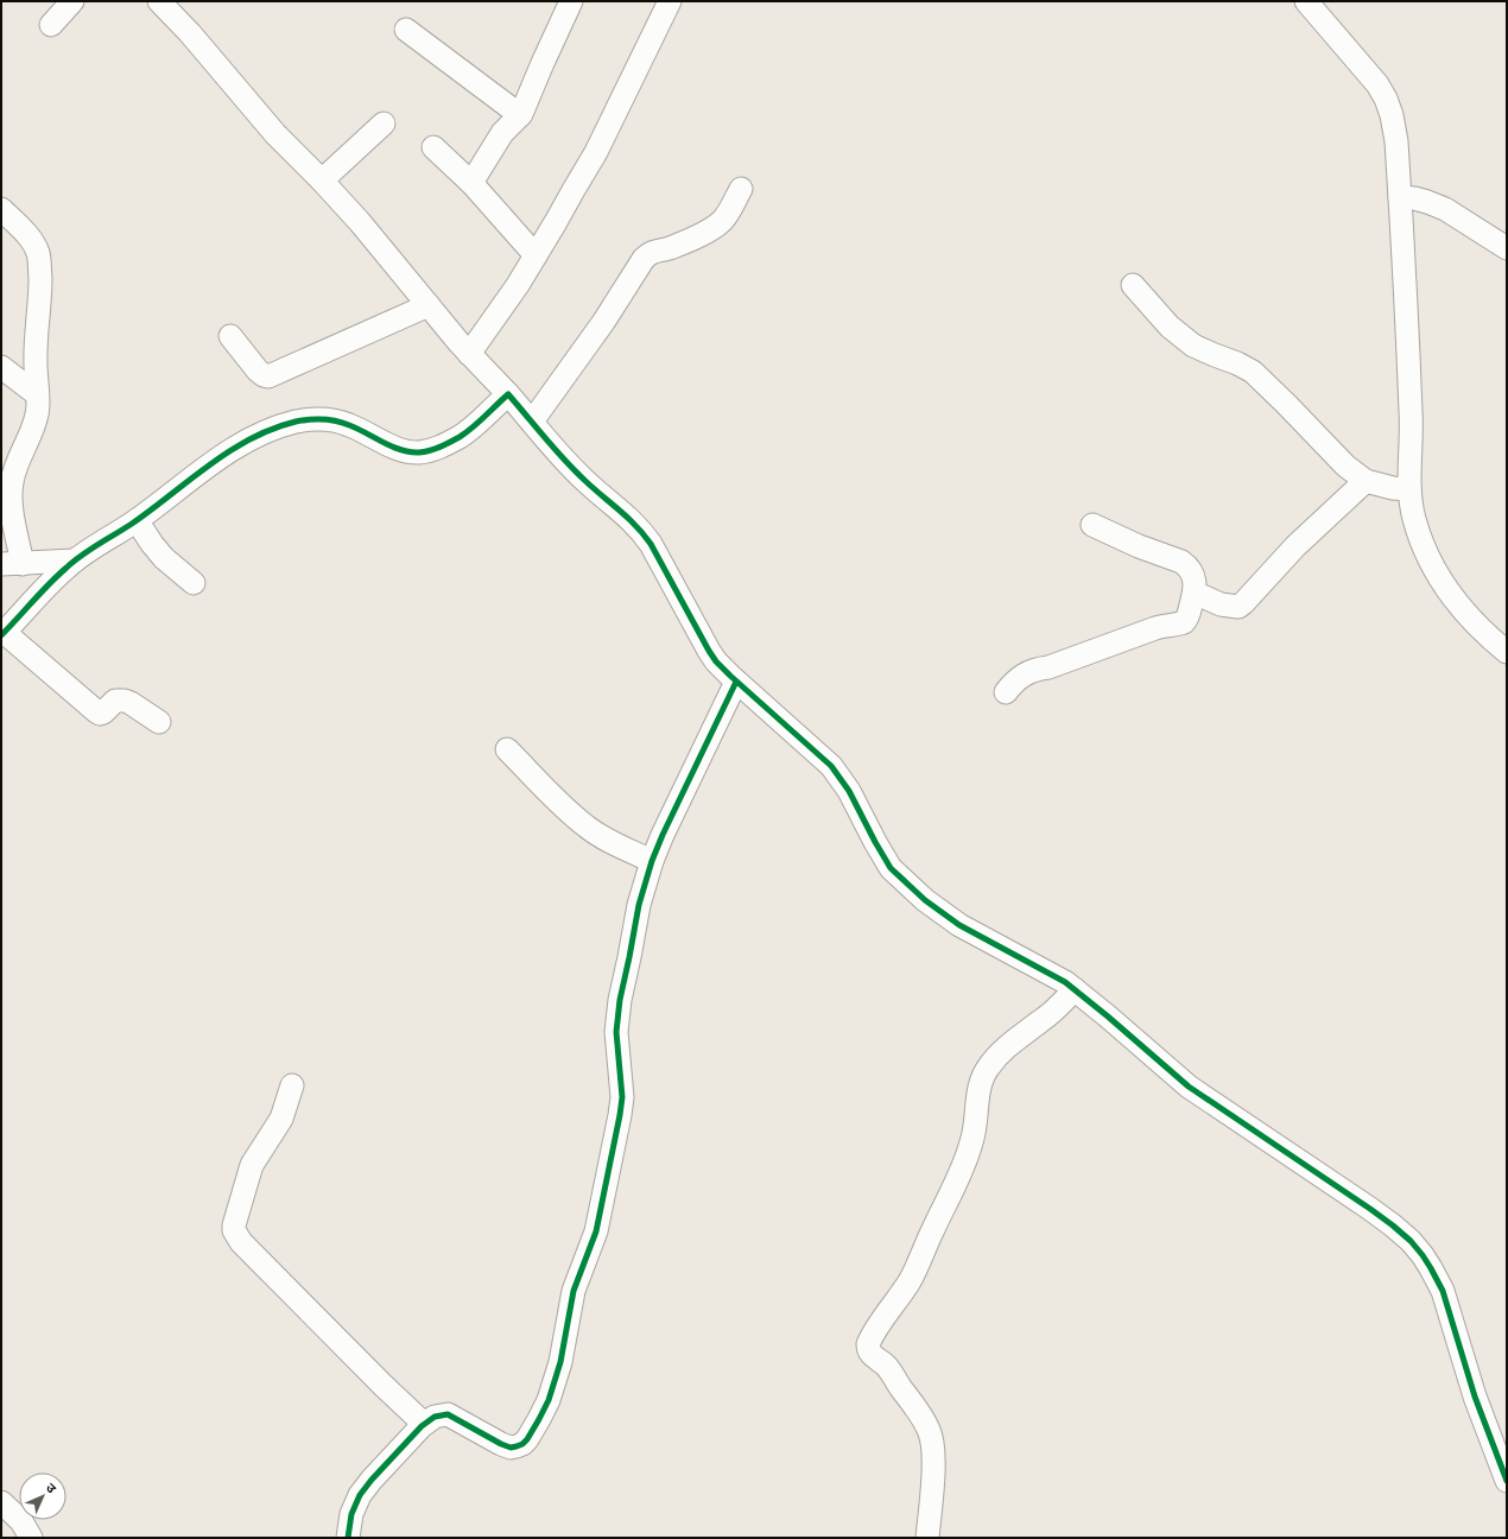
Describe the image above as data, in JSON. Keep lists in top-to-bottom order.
{
  "north": "top right"
}
